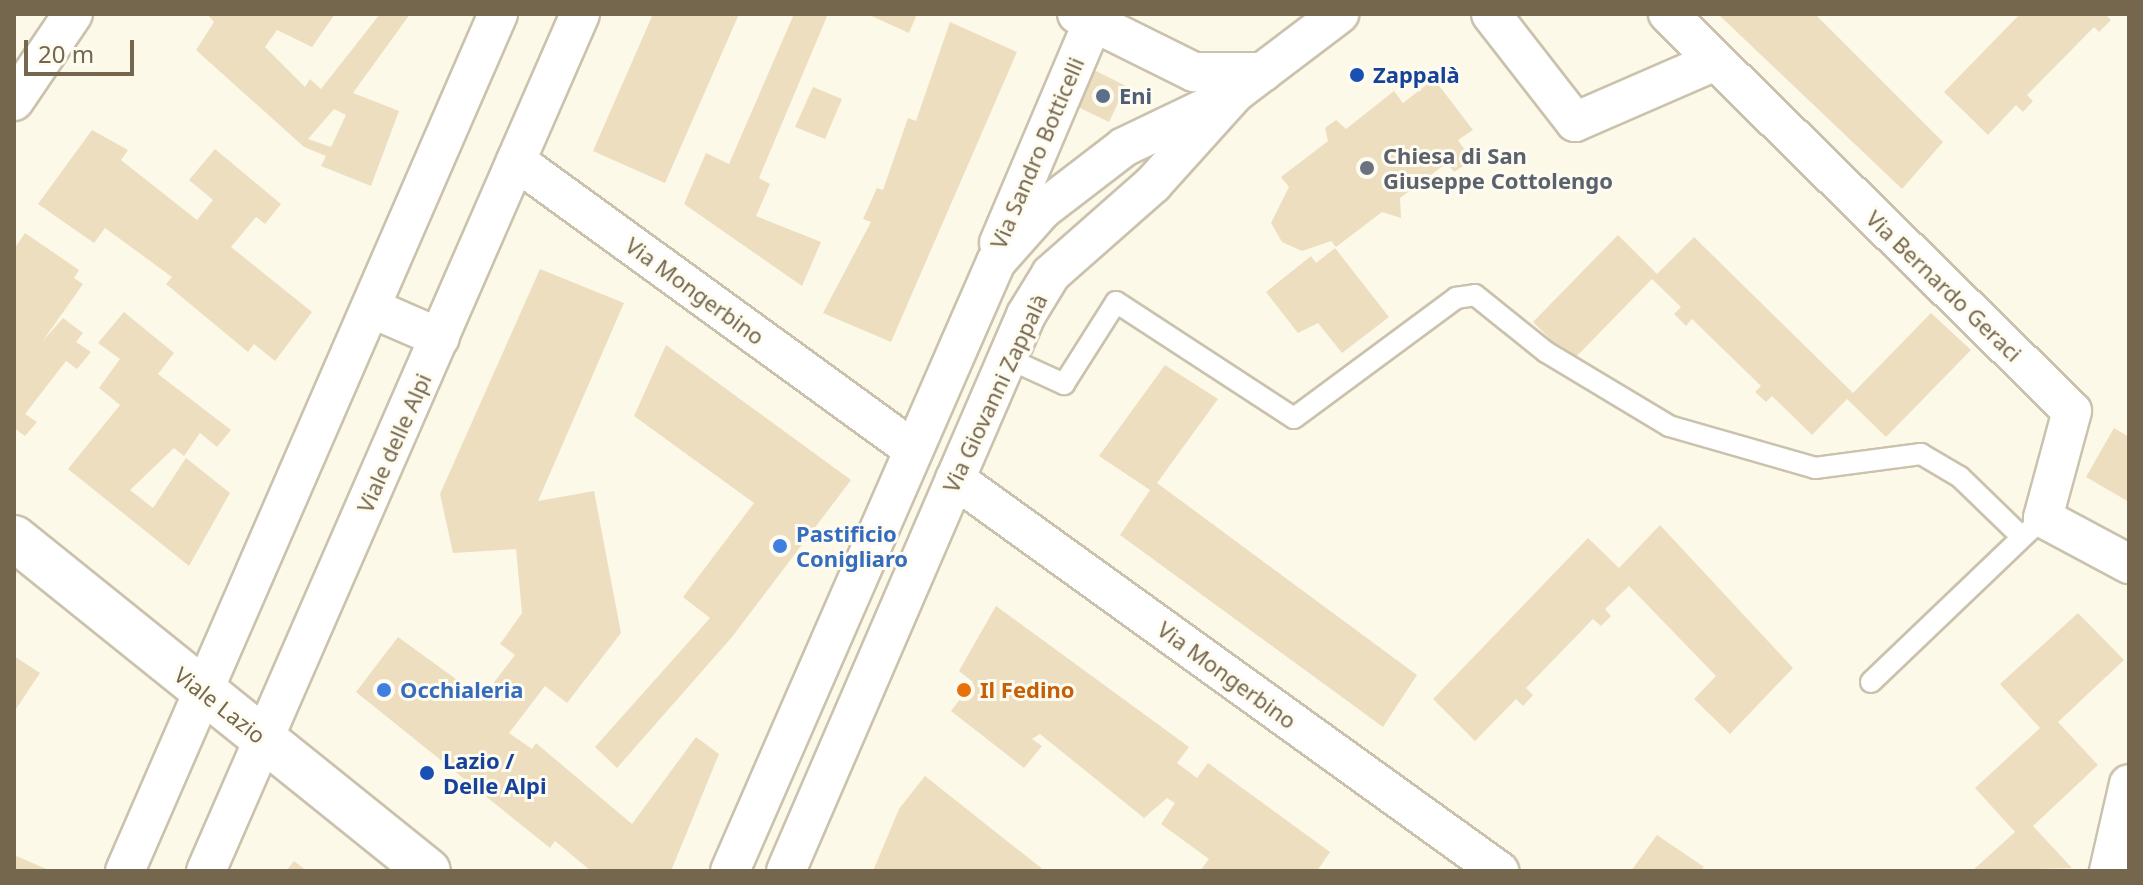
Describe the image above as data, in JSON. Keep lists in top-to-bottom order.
{
  "streets": {
    "street": [
      "Via Sandro Botticelli",
      "Via Bernardo Geraci",
      "Via Mongerbino",
      "Via Giovanni Zappalà",
      "Viale delle Alpi",
      "Viale Lazio"
    ]
  },
  "crossings": [
    ["Via Sandro Botticelli", "Via Giovanni Zappalà"],
    ["Via Mongerbino", "Via Giovanni Zappalà"],
    ["Via Mongerbino", "Viale delle Alpi"],
    ["Viale delle Alpi", "Viale Lazio"]
  ],
  "places": [
    "Zappalà",
    "Eni",
    "Chiesa di San Giuseppe Cottolengo",
    "Pastificio Conigliaro",
    "Occhialeria",
    "Il Fedino",
    "Lazio / Delle Alpi"
  ],
  "scale_bar": "20 m"
}
